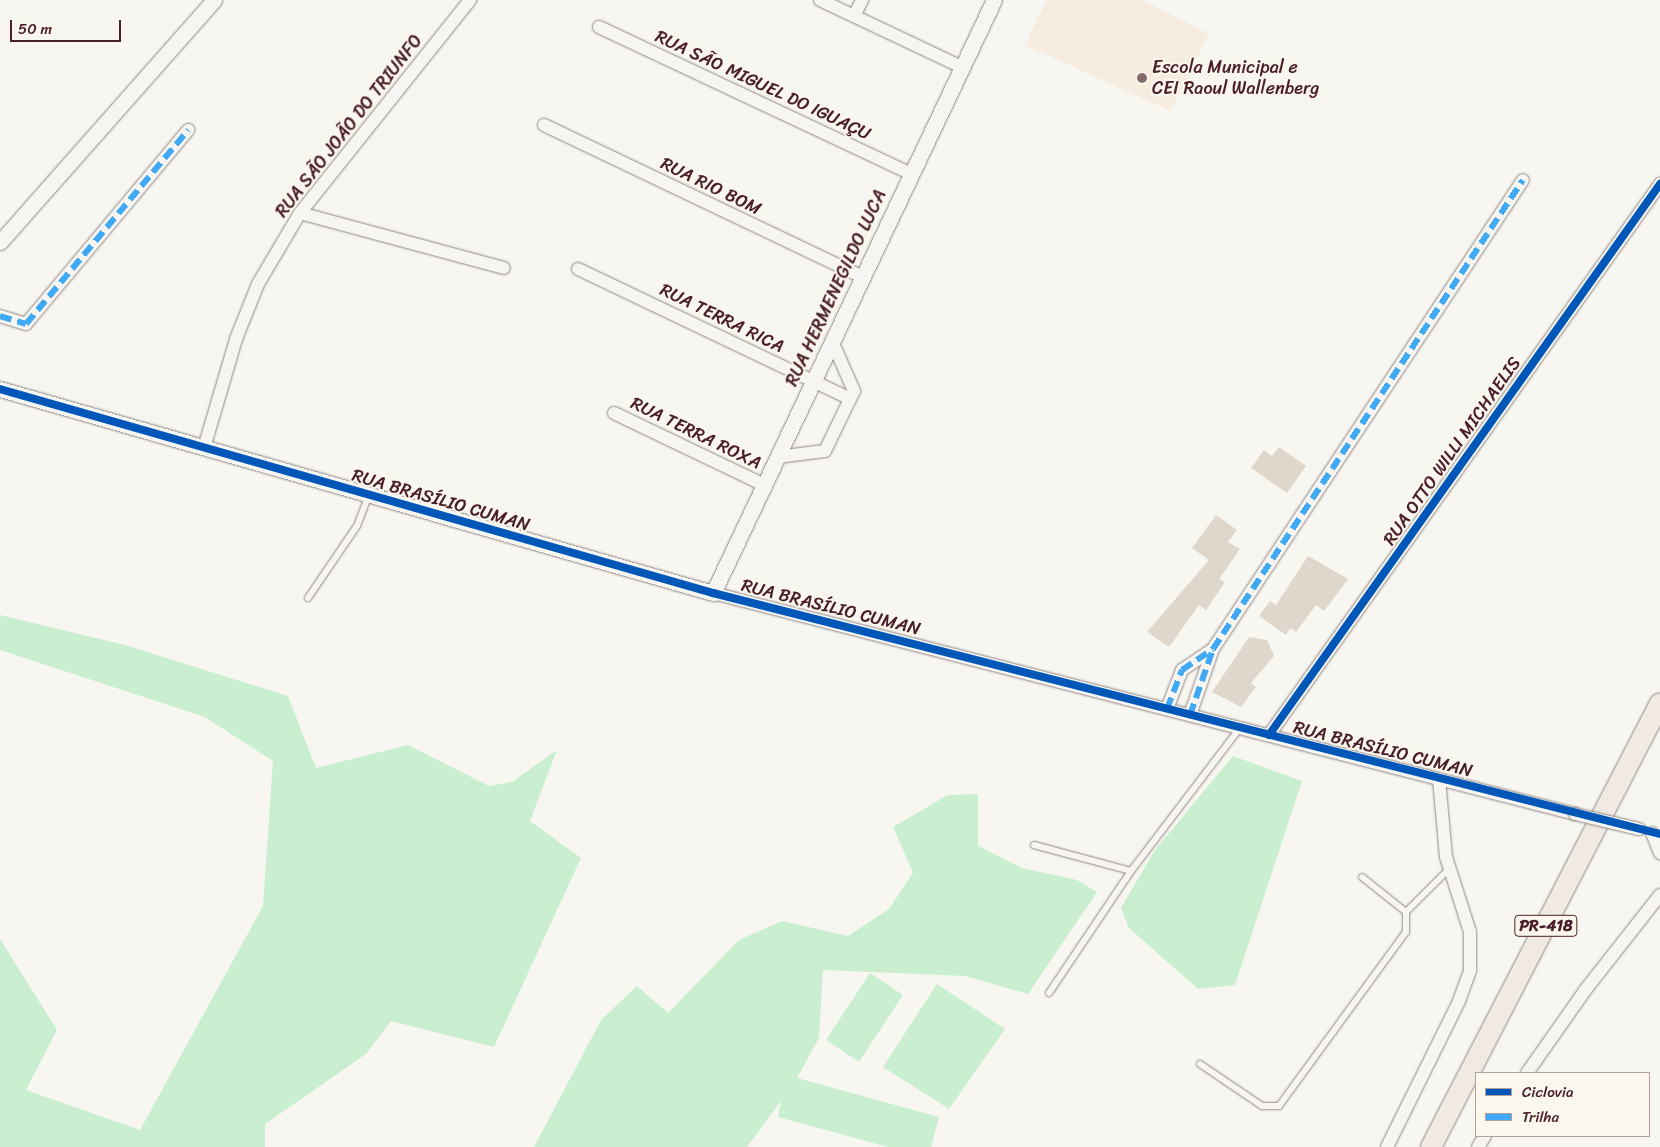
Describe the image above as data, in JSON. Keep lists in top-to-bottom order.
{
  "streets": {
    "highway": ["PR-418"],
    "street": [
      "RUA SÃO MIGUEL DO IGUAÇU",
      "RUA SÃO JOÃO DO TRIUNFO",
      "RUA RIO BOM",
      "RUA HERMENEGILDO LUCA",
      "RUA TERRA RICA",
      "RUA TERRA ROXA",
      "RUA OTTO WILLI MICHAELIS",
      "RUA BRASÍLIO CUMAN"
    ]
  },
  "crossings": [
    ["RUA SÃO MIGUEL DO IGUAÇU", "RUA HERMENEGILDO LUCA"],
    ["RUA SÃO JOÃO DO TRIUNFO", "RUA BRASÍLIO CUMAN"],
    ["RUA RIO BOM", "RUA HERMENEGILDO LUCA"],
    ["RUA HERMENEGILDO LUCA", "RUA TERRA RICA"],
    ["RUA HERMENEGILDO LUCA", "RUA TERRA ROXA"],
    ["RUA HERMENEGILDO LUCA", "RUA BRASÍLIO CUMAN"],
    ["RUA OTTO WILLI MICHAELIS", "RUA BRASÍLIO CUMAN"]
  ],
  "places": ["Escola Municipal e CEI Raoul Wallenberg"],
  "legend": ["Ciclovia", "Trilha"],
  "scale_bar": "50 m"
}
